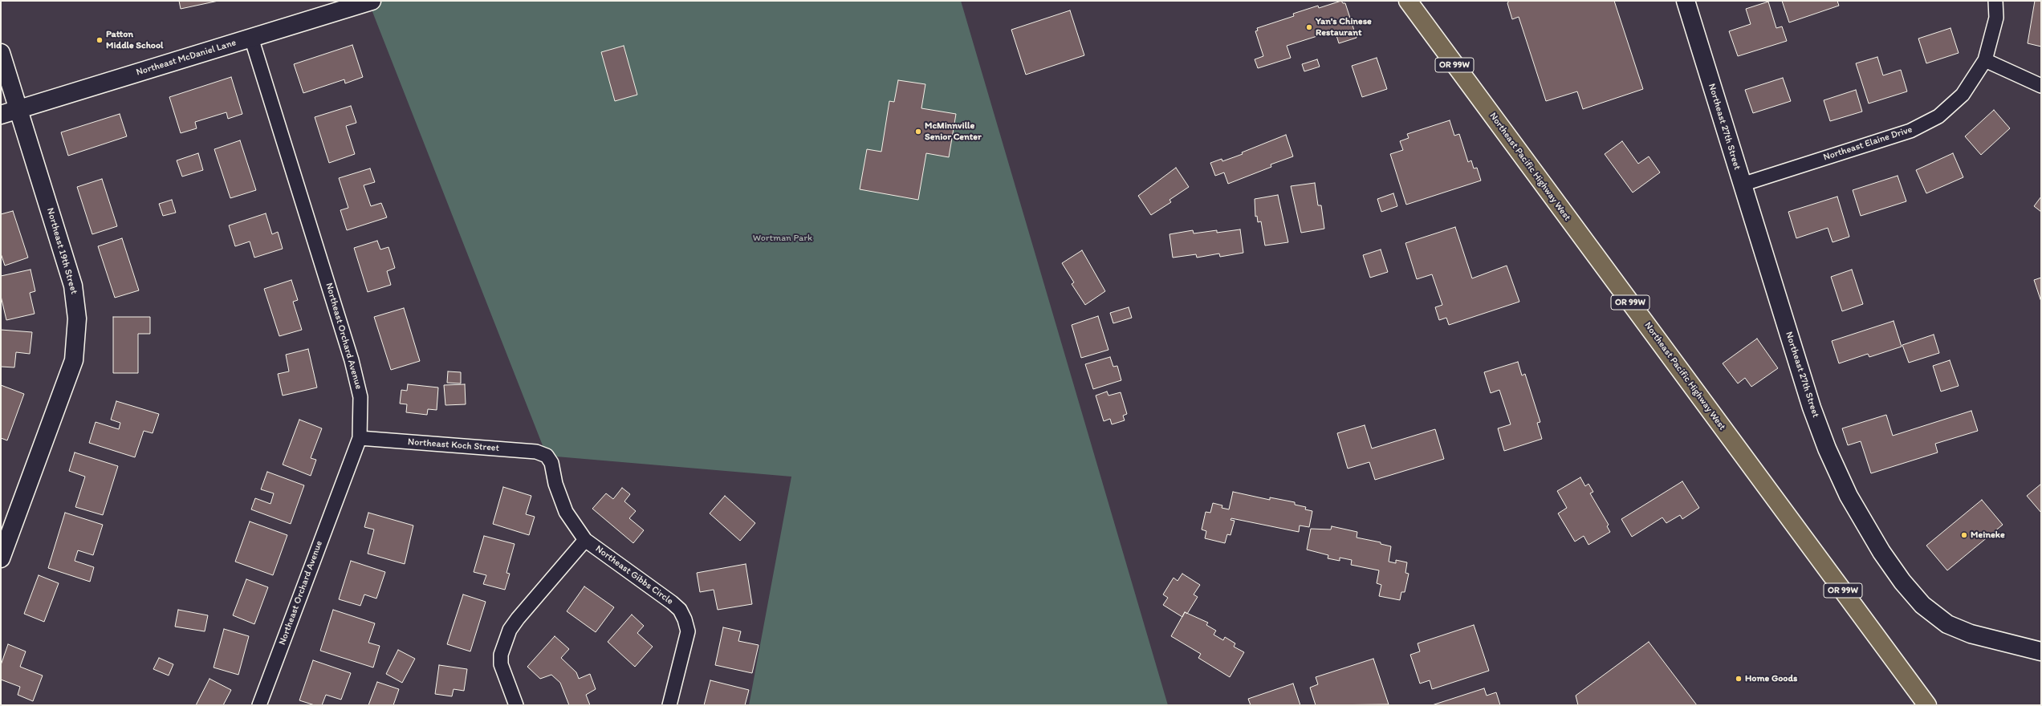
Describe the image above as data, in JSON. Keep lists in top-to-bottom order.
{
  "streets": {
    "highway": ["OR 99W", "Northeast Pacific Highway West"],
    "street": [
      "Northeast McDaniel Lane",
      "Northeast 27th Street",
      "Northeast Elaine Drive",
      "Northeast 19th Street",
      "Northeast Orchard Avenue",
      "Northeast Koch Street",
      "Northeast Gibbs Circle"
    ]
  },
  "crossings": [
    ["Northeast McDaniel Lane", "Northeast 19th Street"],
    ["Northeast McDaniel Lane", "Northeast Orchard Avenue"],
    ["Northeast 27th Street", "Northeast Elaine Drive"],
    ["Northeast Orchard Avenue", "Northeast Koch Street"],
    ["Northeast Koch Street", "Northeast Gibbs Circle"]
  ],
  "parks": ["Wortman Park"],
  "places": [
    "Yan's Chinese Restaurant",
    "Patton Middle School",
    "McMinnville Senior Center",
    "Meineke",
    "Home Goods"
  ]
}
